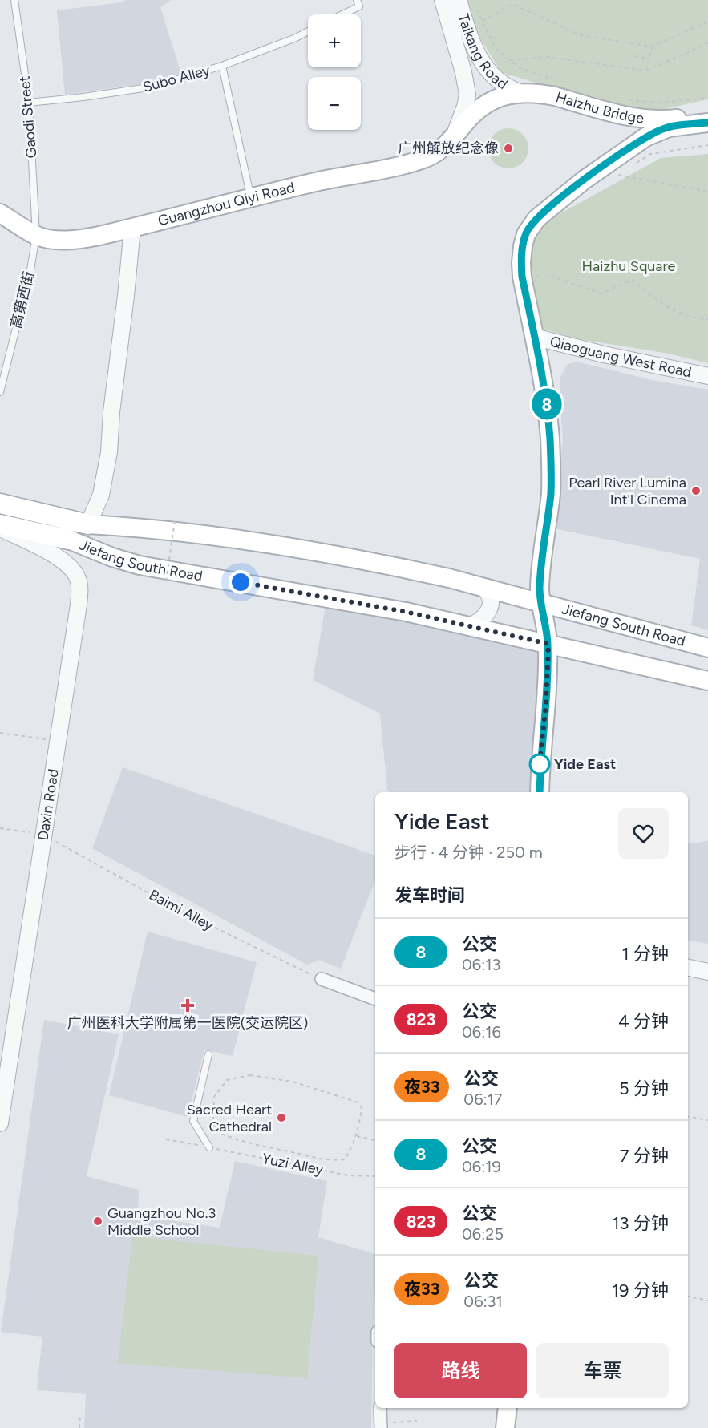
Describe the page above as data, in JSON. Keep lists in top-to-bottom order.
{
  "streets": {
    "main road": ["Haizhu Bridge", "Guangzhou Qiyi Road", "Jiefang South Road"],
    "street": ["Taikang Road", "Qiaoguang West Road", "Daxin Road"],
    "lane": ["Subo Alley", "Gaodi Street", "高第西街"],
    "path": ["Baimi Alley", "Yuzi Alley"]
  },
  "crossings": [
    ["Taikang Road", "Haizhu Bridge"],
    ["Taikang Road", "Guangzhou Qiyi Road"],
    ["Subo Alley", "Gaodi Street"],
    ["Haizhu Bridge", "Guangzhou Qiyi Road"],
    ["Gaodi Street", "Guangzhou Qiyi Road"],
    ["Gaodi Street", "高第西街"],
    ["Guangzhou Qiyi Road", "高第西街"],
    ["Daxin Road", "Baimi Alley"]
  ],
  "parks": ["Haizhu Square"],
  "places": {
    "other": [
      "广州解放纪念像",
      "Pearl River Lumina Int'l Cinema",
      "Yide East",
      "Sacred Heart Cathedral",
      "Guangzhou No.3 Middle School"
    ],
    "health": ["广州医科大学附属第一医院(交运院区)"]
  },
  "lines": ["bus line 8"],
  "page": {
    "on_map": "8",
    "map_buttons": ["+", "−"],
    "heading": [
      ["Yide East", "步行 · 4 分钟 · 250 m"],
      "发车时间"
    ],
    "list": [
      {
        "mark": "8",
        "name": "公交",
        "note": "06:13",
        "value": "1 分钟"
      },
      {
        "mark": "823",
        "name": "公交",
        "note": "06:16",
        "value": "4 分钟"
      },
      {
        "mark": "夜33",
        "name": "公交",
        "note": "06:17",
        "value": "5 分钟"
      },
      {
        "mark": "8",
        "name": "公交",
        "note": "06:19",
        "value": "7 分钟"
      },
      {
        "mark": "823",
        "name": "公交",
        "note": "06:25",
        "value": "13 分钟"
      },
      {
        "mark": "夜33",
        "name": "公交",
        "note": "06:31",
        "value": "19 分钟"
      }
    ],
    "buttons": ["路线", "车票"]
  }
}
